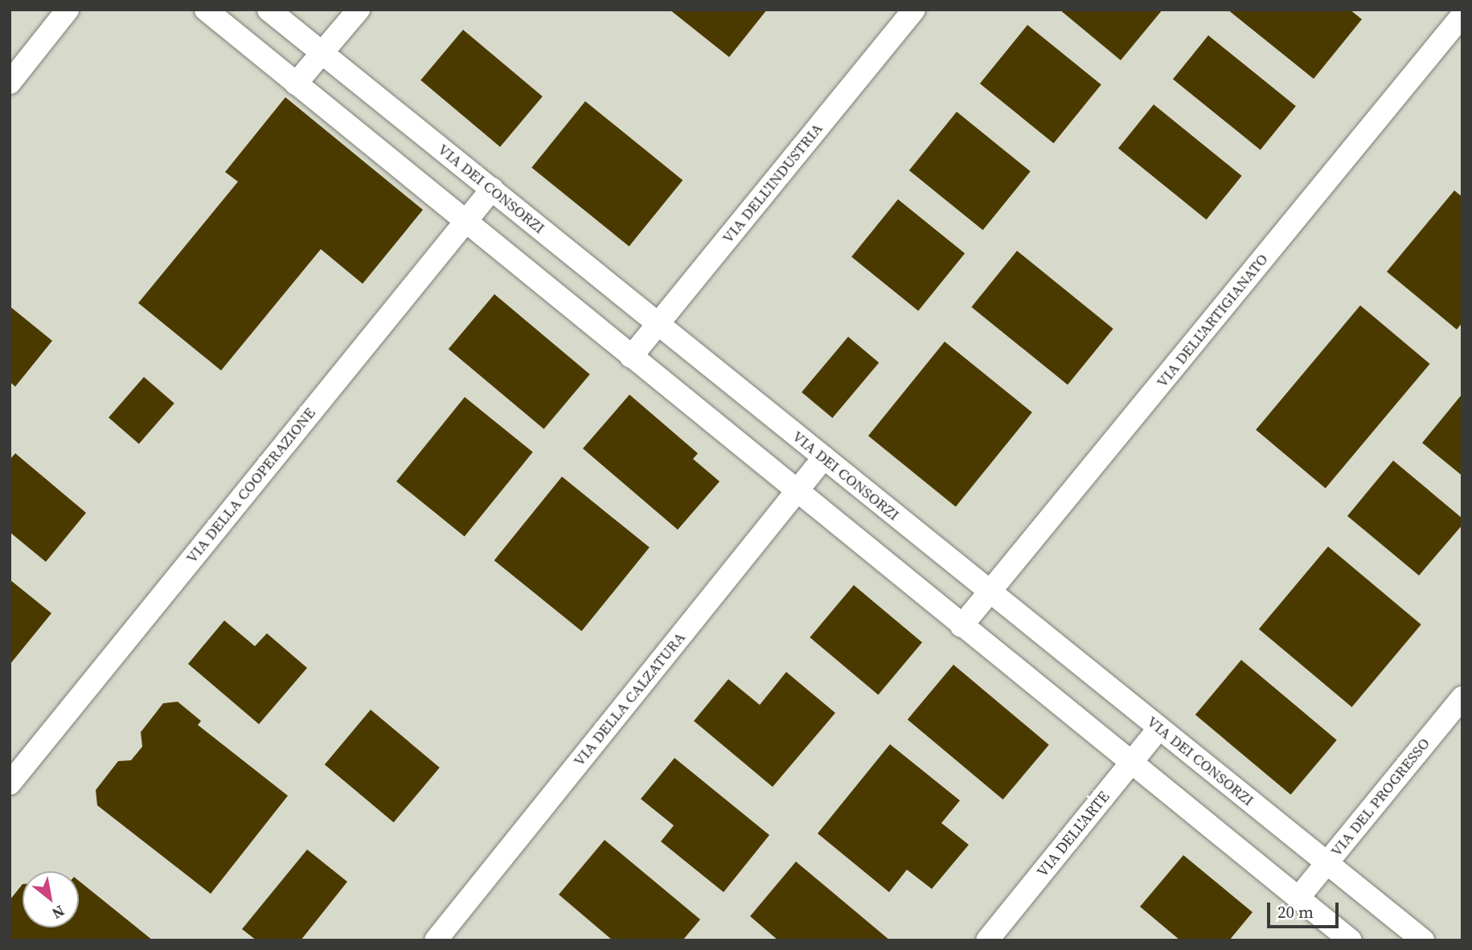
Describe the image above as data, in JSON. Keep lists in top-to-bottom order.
{
  "streets": {
    "street": [
      "VIA DELL'INDUSTRIA",
      "VIA DEI CONSORZI",
      "VIA DELL'ARTIGIANATO",
      "VIA DELLA COOPERAZIONE",
      "VIA DELLA CALZATURA",
      "VIA DEL PROGRESSO",
      "VIA DELL'ARTE"
    ]
  },
  "crossings": [
    ["VIA DELL'INDUSTRIA", "VIA DEI CONSORZI"],
    ["VIA DEI CONSORZI", "VIA DELL'ARTIGIANATO"],
    ["VIA DEI CONSORZI", "VIA DELLA COOPERAZIONE"],
    ["VIA DEI CONSORZI", "VIA DELLA CALZATURA"],
    ["VIA DEI CONSORZI", "VIA DEL PROGRESSO"],
    ["VIA DEI CONSORZI", "VIA DELL'ARTE"]
  ],
  "scale_bar": "20 m",
  "north": "bottom right"
}
